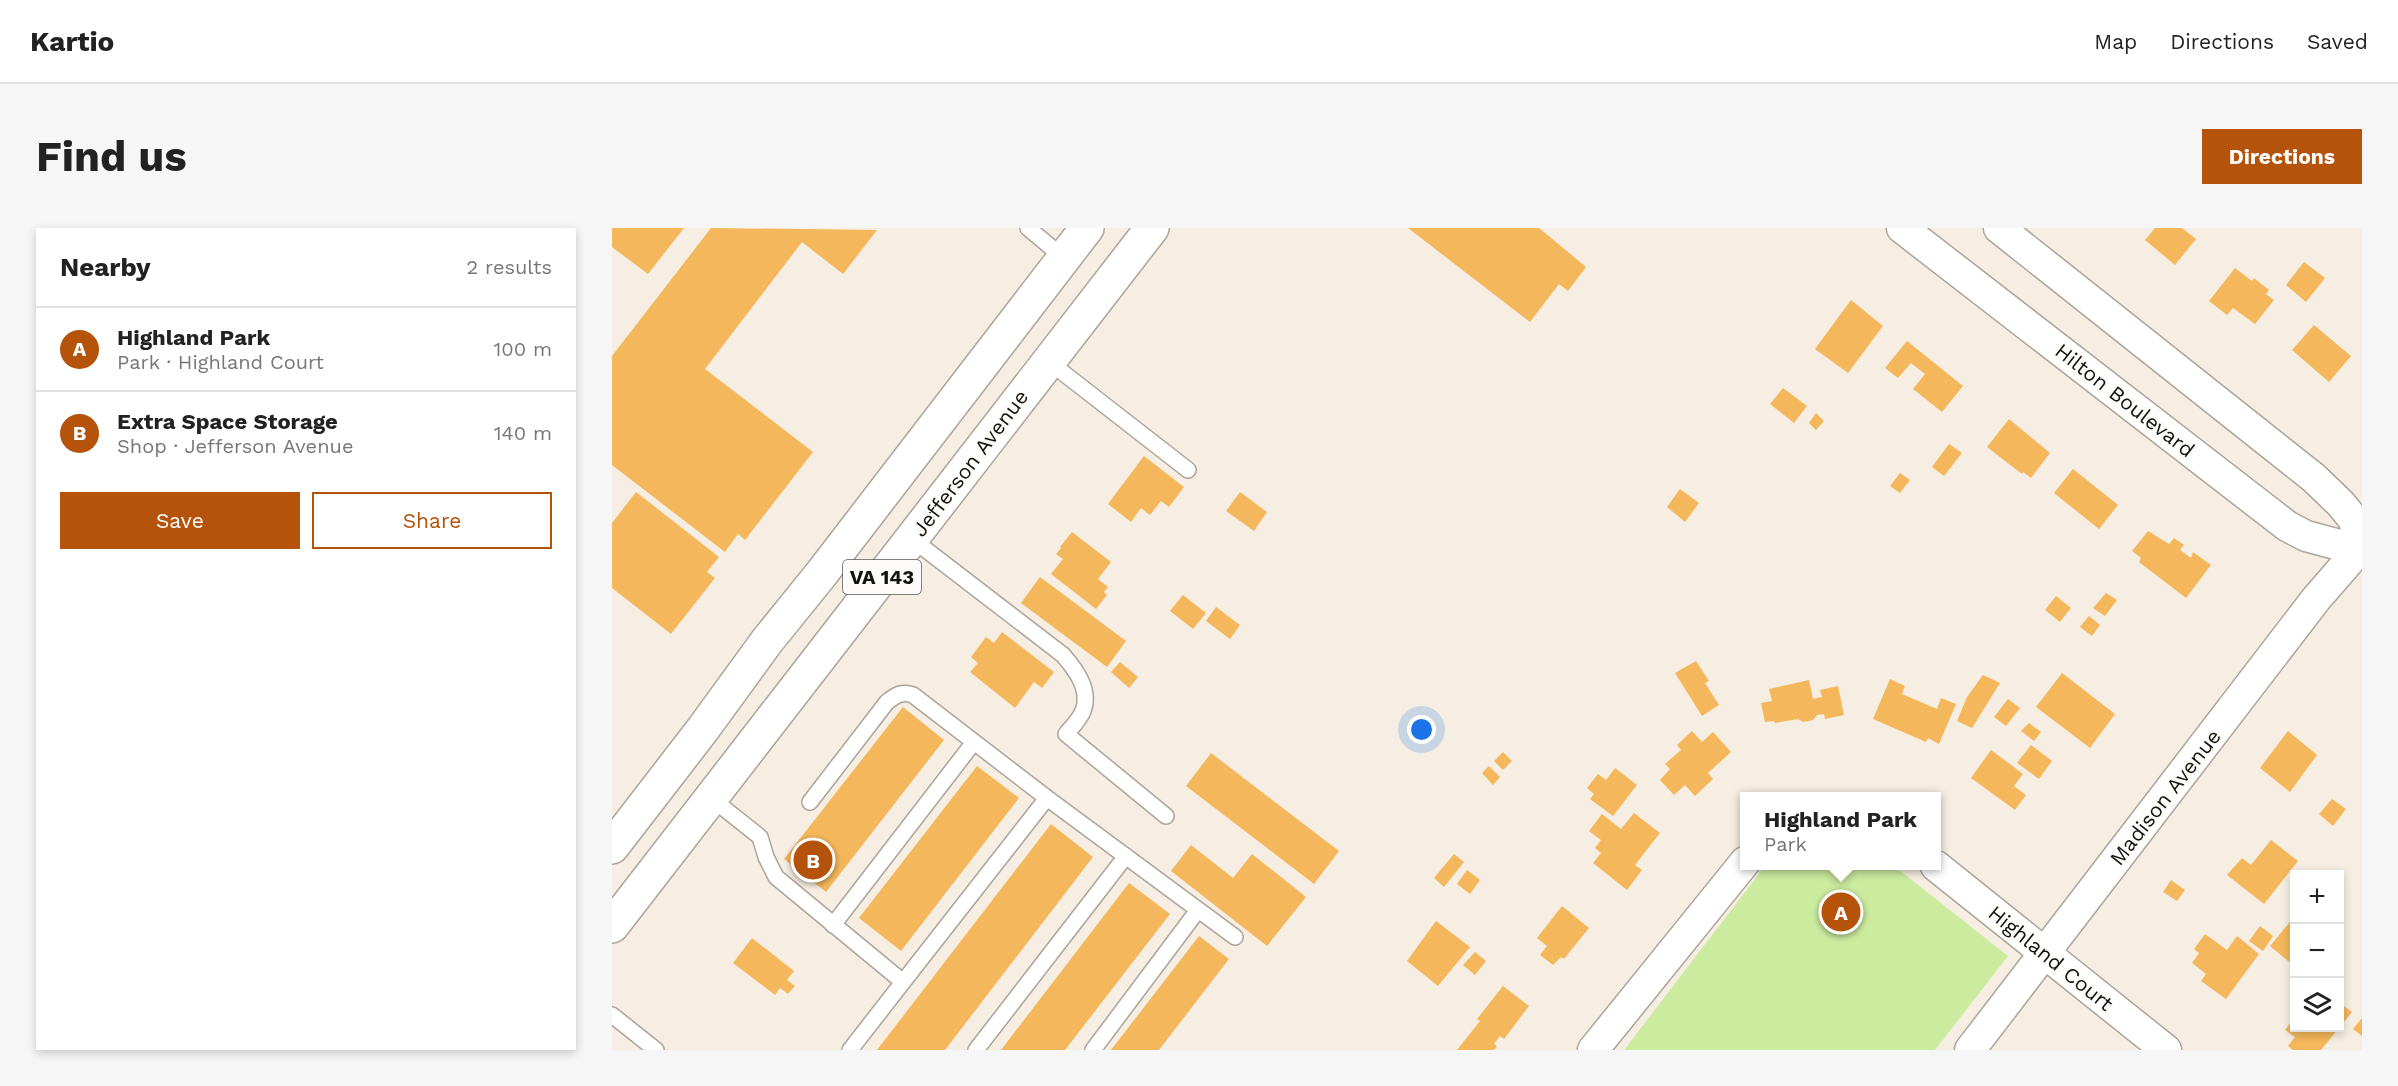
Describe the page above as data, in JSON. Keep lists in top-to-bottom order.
{
  "streets": {
    "main road": ["Jefferson Avenue", "VA 143"],
    "street": ["Hilton Boulevard", "Madison Avenue", "Highland Court"]
  },
  "crossings": [
    ["Hilton Boulevard", "Madison Avenue"],
    ["Madison Avenue", "Highland Court"]
  ],
  "page": {
    "header": "Kartio",
    "nav": ["Map", "Directions", "Saved"],
    "buttons": [
      "Directions",
      ["Save", "Share"]
    ],
    "title": "Find us",
    "heading": ["Nearby", "2 results"],
    "list": [
      {
        "mark": "A",
        "name": "Highland Park",
        "note": "Park · Highland Court",
        "value": "100 m"
      },
      {
        "mark": "B",
        "name": "Extra Space Storage",
        "note": "Shop · Jefferson Avenue",
        "value": "140 m"
      }
    ],
    "popup": ["Highland Park", "Park"],
    "pins": ["B", "A"],
    "map_buttons": ["+", "−"]
  }
}
